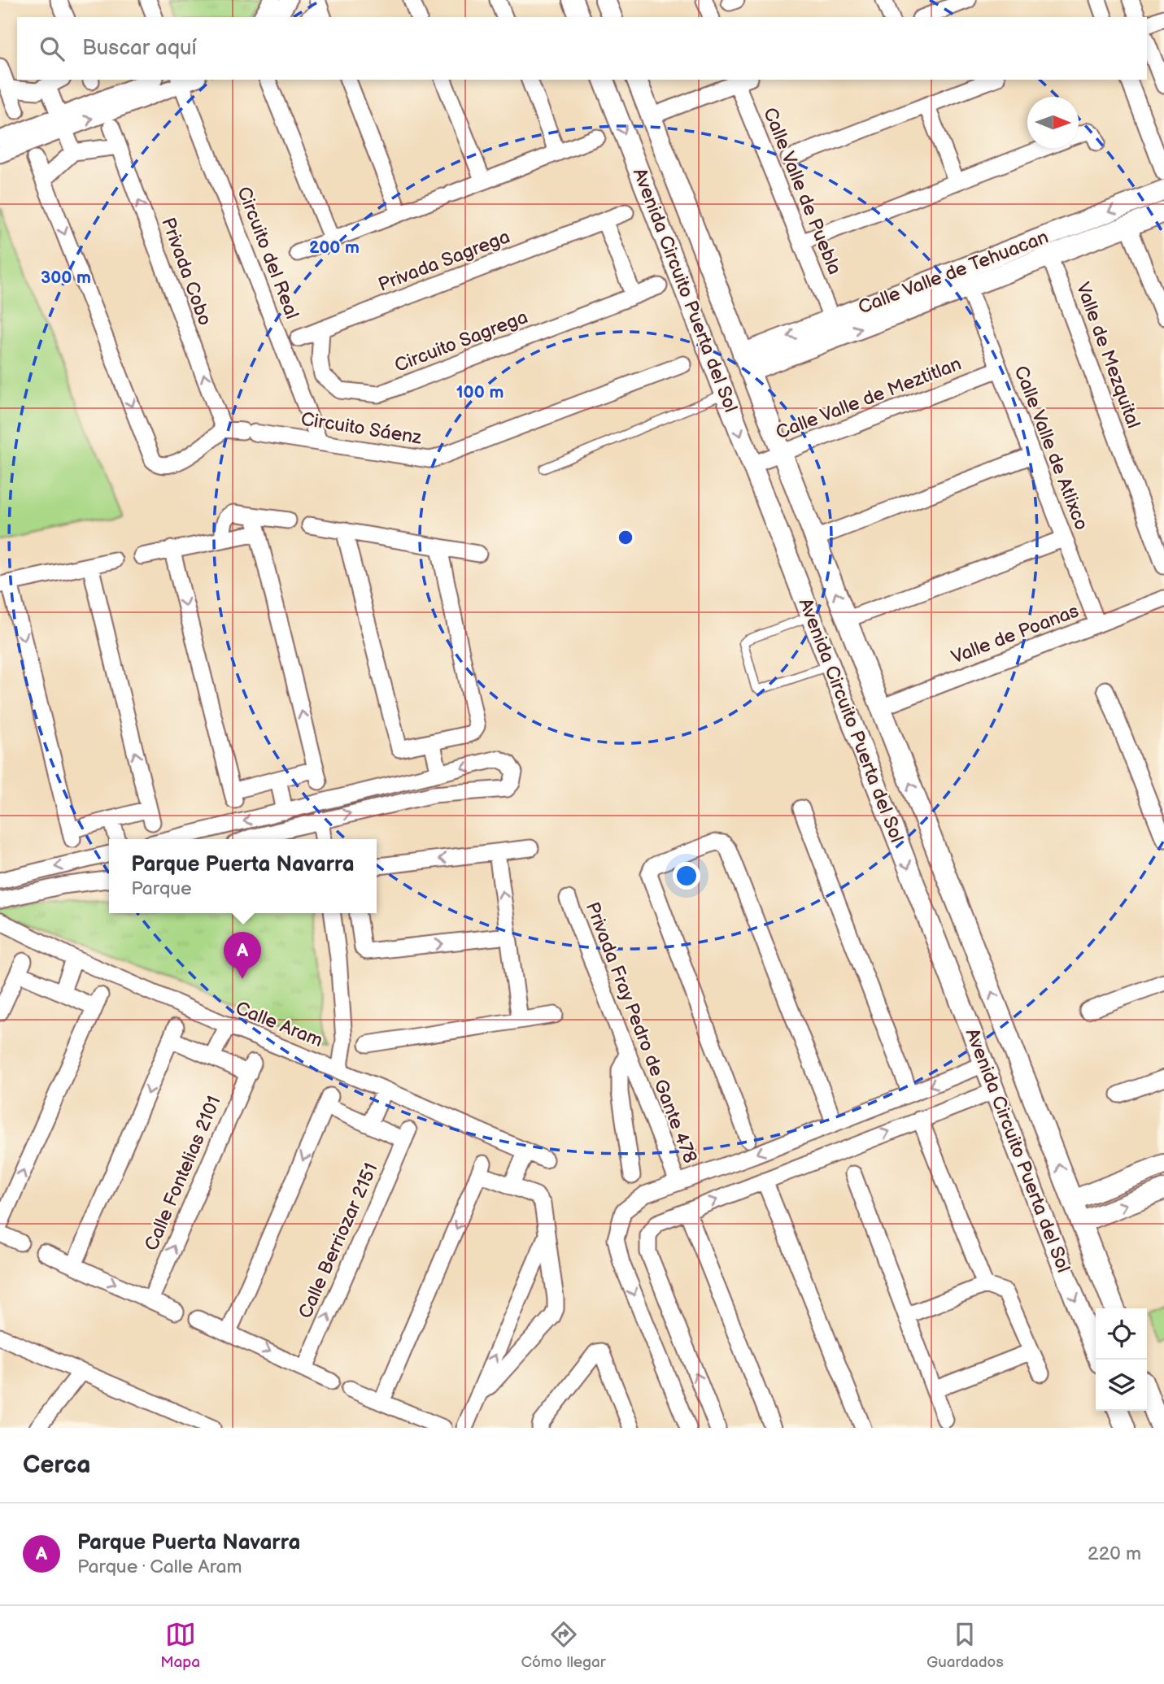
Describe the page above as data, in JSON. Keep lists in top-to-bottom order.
{
  "streets": {
    "street": [
      "Calle Valle de Puebla",
      "Circuito del Real",
      "Privada Sagrega",
      "Privada Cobo",
      "Calle Valle de Tehuacan",
      "Avenida Circuito Puerta del Sol",
      "Circuito Sagrega",
      "Valle de Mezquital",
      "Calle Valle de Meztitlan",
      "Circuito Sáenz",
      "Calle Valle de Atlixco",
      "Valle de Poanas",
      "Calle Aram",
      "Privada Fray Pedro de Gante 478",
      "Calle Fontelias 2101",
      "Calle Berriozar 2151"
    ]
  },
  "crossings": [
    ["Calle Valle de Puebla", "Calle Valle de Tehuacan"],
    ["Circuito del Real", "Circuito Sáenz"],
    ["Privada Cobo", "Circuito Sáenz"],
    ["Calle Valle de Tehuacan", "Avenida Circuito Puerta del Sol"],
    ["Calle Valle de Tehuacan", "Valle de Mezquital"],
    ["Calle Valle de Tehuacan", "Calle Valle de Atlixco"],
    ["Avenida Circuito Puerta del Sol", "Calle Valle de Meztitlan"],
    ["Avenida Circuito Puerta del Sol", "Valle de Poanas"],
    ["Calle Valle de Meztitlan", "Calle Valle de Atlixco"],
    ["Calle Valle de Atlixco", "Valle de Poanas"]
  ],
  "one_way": ["Privada Cobo", "Calle Berriozar 2151"],
  "north": "right",
  "page": {
    "search": "Buscar aquí",
    "popup": ["Parque Puerta Navarra", "Parque"],
    "pins": "A",
    "heading": "Cerca",
    "list": [
      {
        "mark": "A",
        "name": "Parque Puerta Navarra",
        "note": "Parque · Calle Aram",
        "value": "220 m"
      }
    ],
    "nav": ["Mapa", "Cómo llegar", "Guardados"]
  },
  "rings": ["200 m", "300 m", "100 m"]
}
